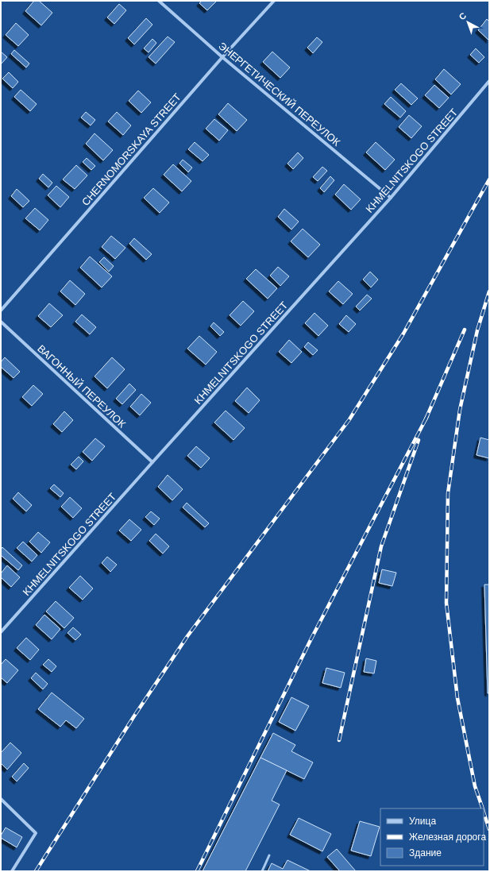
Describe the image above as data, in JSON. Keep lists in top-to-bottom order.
{
  "streets": {
    "street": [
      "ЭНЕРГЕТИЧЕСКИЙ ПЕРЕУЛОК",
      "CHERNOMORSKAYA STREET",
      "KHMELNITSKOGO STREET",
      "ВАГОННЫЙ ПЕРЕУЛОК"
    ]
  },
  "crossings": [
    ["ЭНЕРГЕТИЧЕСКИЙ ПЕРЕУЛОК", "CHERNOMORSKAYA STREET"],
    ["ЭНЕРГЕТИЧЕСКИЙ ПЕРЕУЛОК", "KHMELNITSKOGO STREET"],
    ["KHMELNITSKOGO STREET", "ВАГОННЫЙ ПЕРЕУЛОК"]
  ],
  "legend": ["Улица", "Железная дорога", "Здание"],
  "north": "top left"
}
